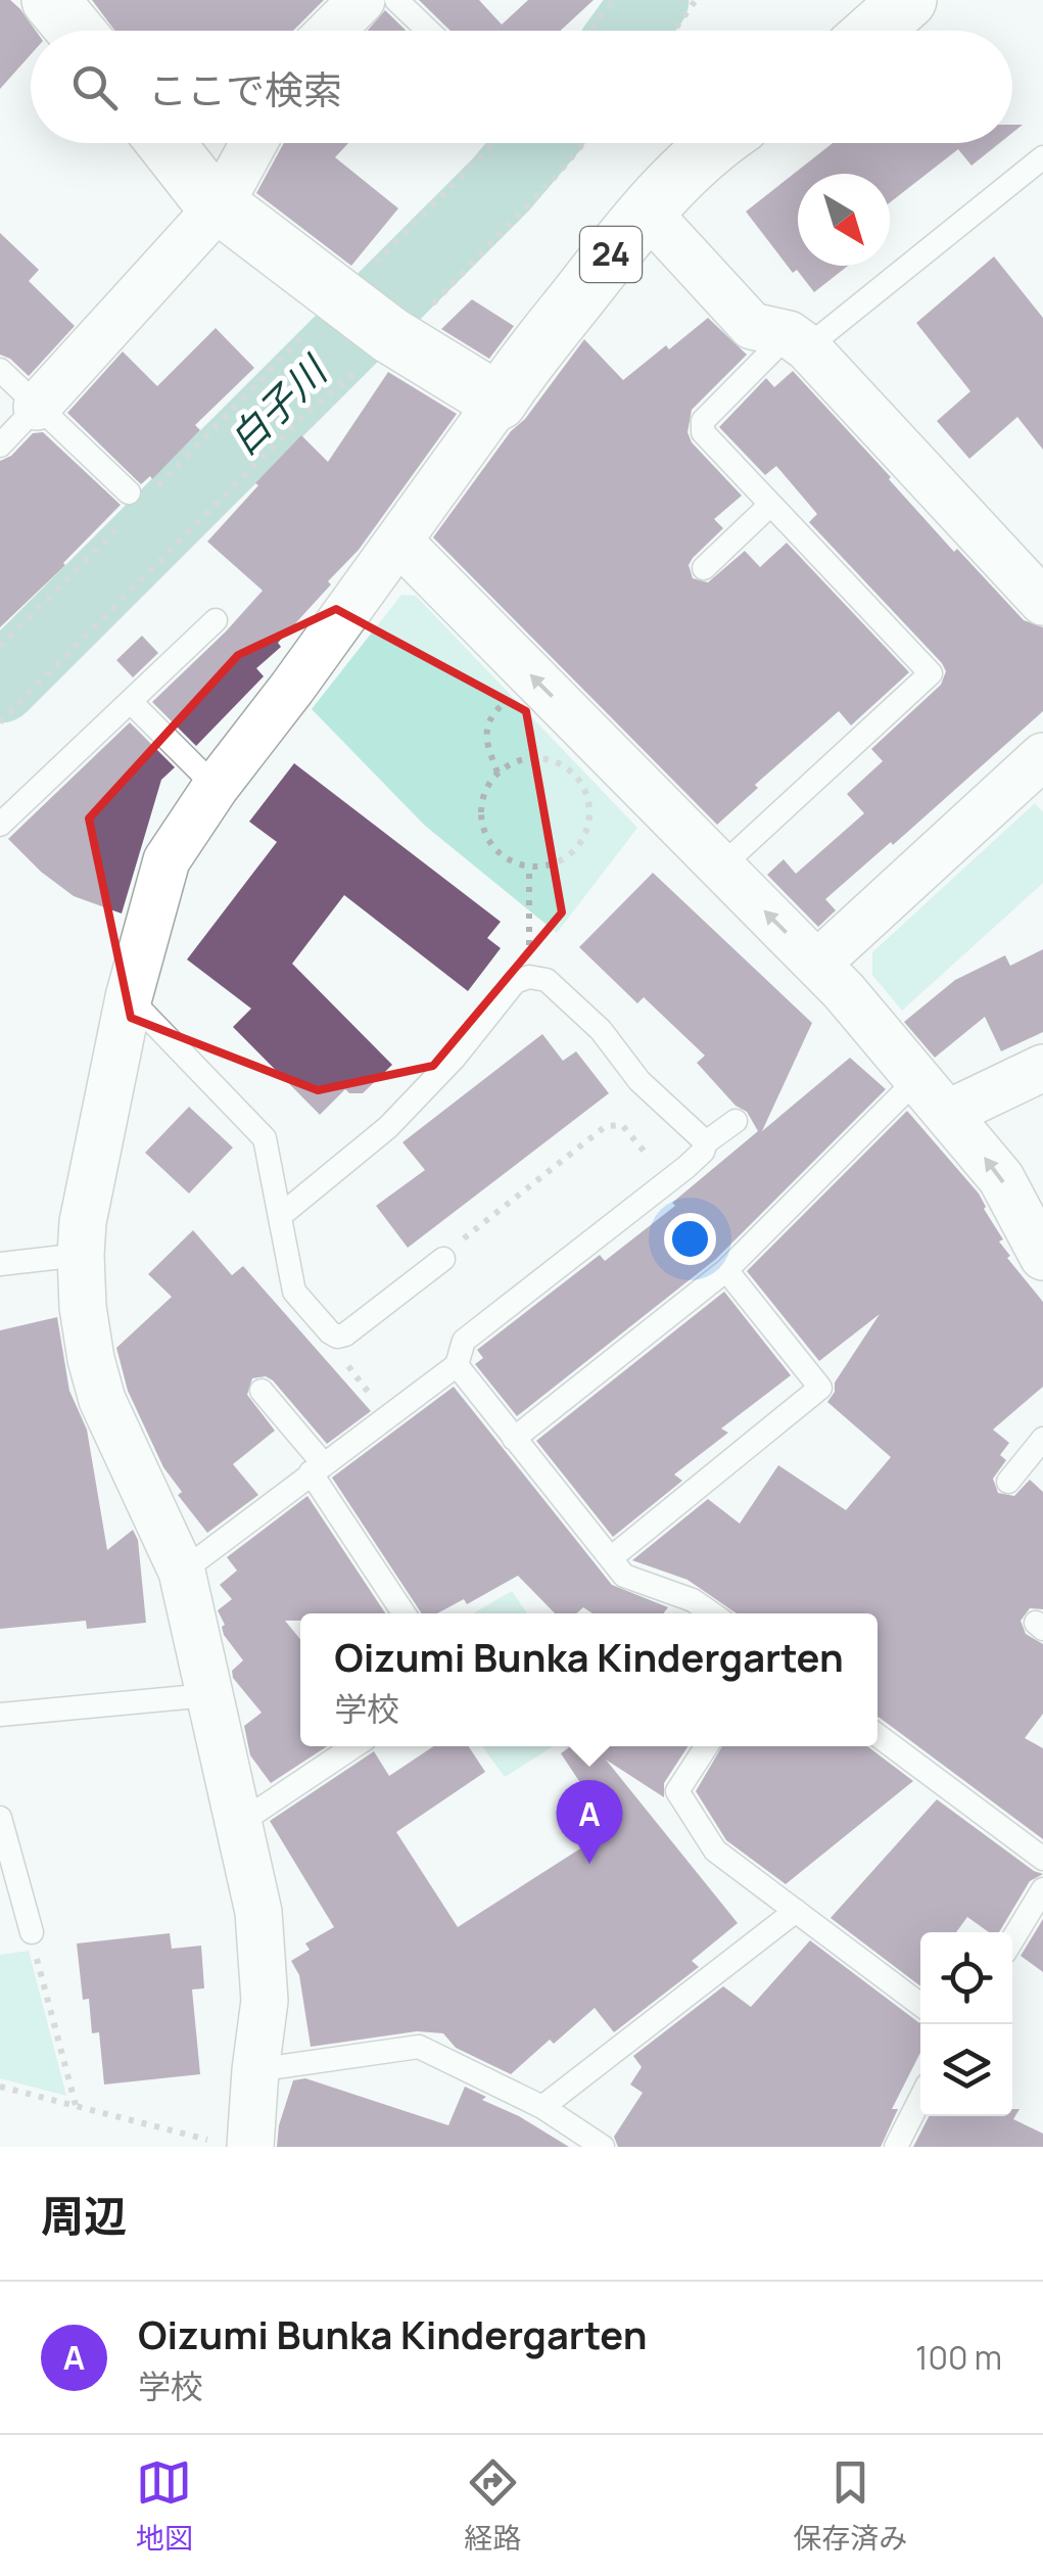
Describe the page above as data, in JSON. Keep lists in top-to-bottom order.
{
  "streets": {
    "main road": ["24"]
  },
  "water": ["白子川"],
  "north": "bottom right",
  "page": {
    "search": "ここで検索",
    "popup": ["Oizumi Bunka Kindergarten", "学校"],
    "pins": "A",
    "heading": "周辺",
    "list": [
      {
        "mark": "A",
        "name": "Oizumi Bunka Kindergarten",
        "note": "学校",
        "value": "100 m"
      }
    ],
    "nav": ["地図", "経路", "保存済み"]
  }
}
